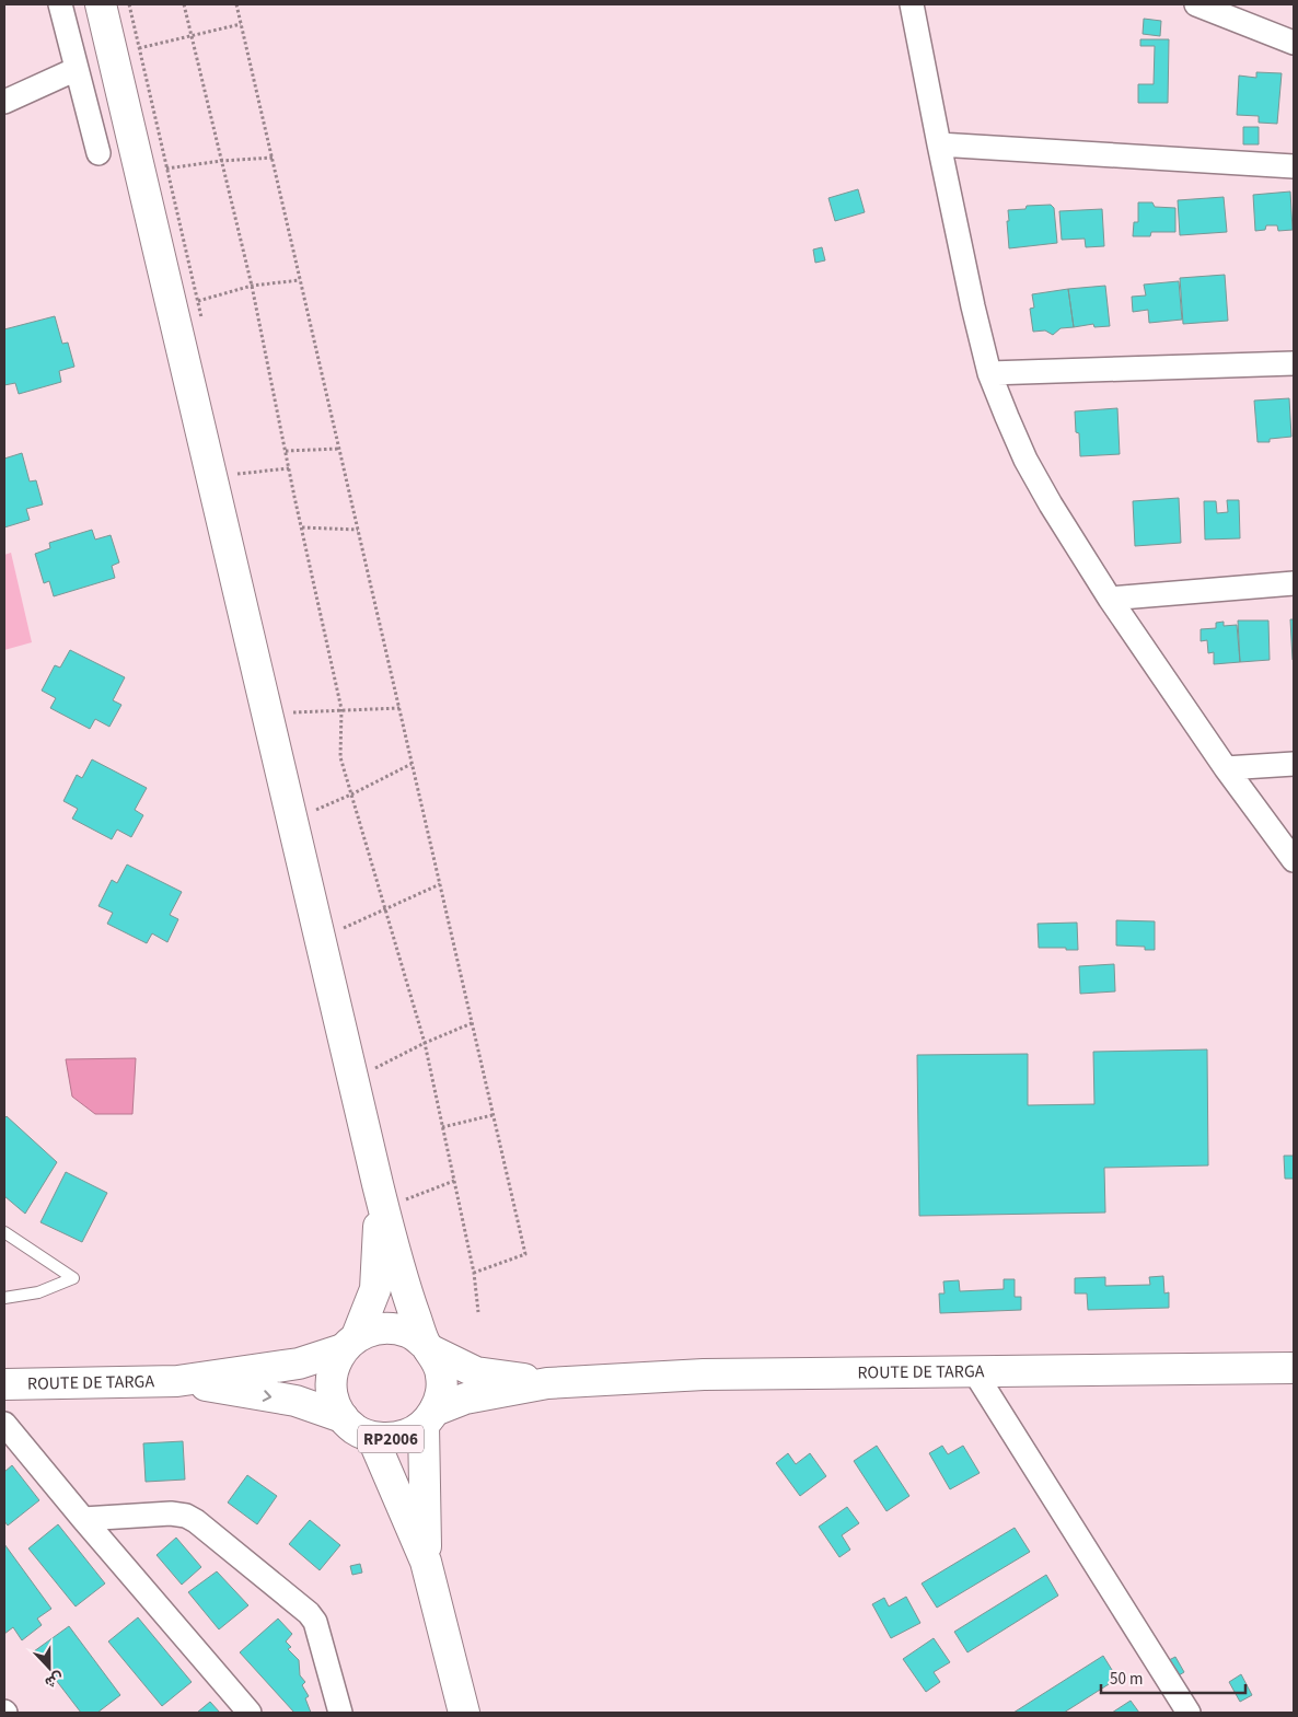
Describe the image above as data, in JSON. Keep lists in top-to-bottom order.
{
  "streets": {
    "main road": ["ROUTE DE TARGA", "RP2006"]
  },
  "crossings": [
    ["ROUTE DE TARGA", "RP2006"]
  ],
  "scale_bar": "50 m",
  "north": "bottom"
}
